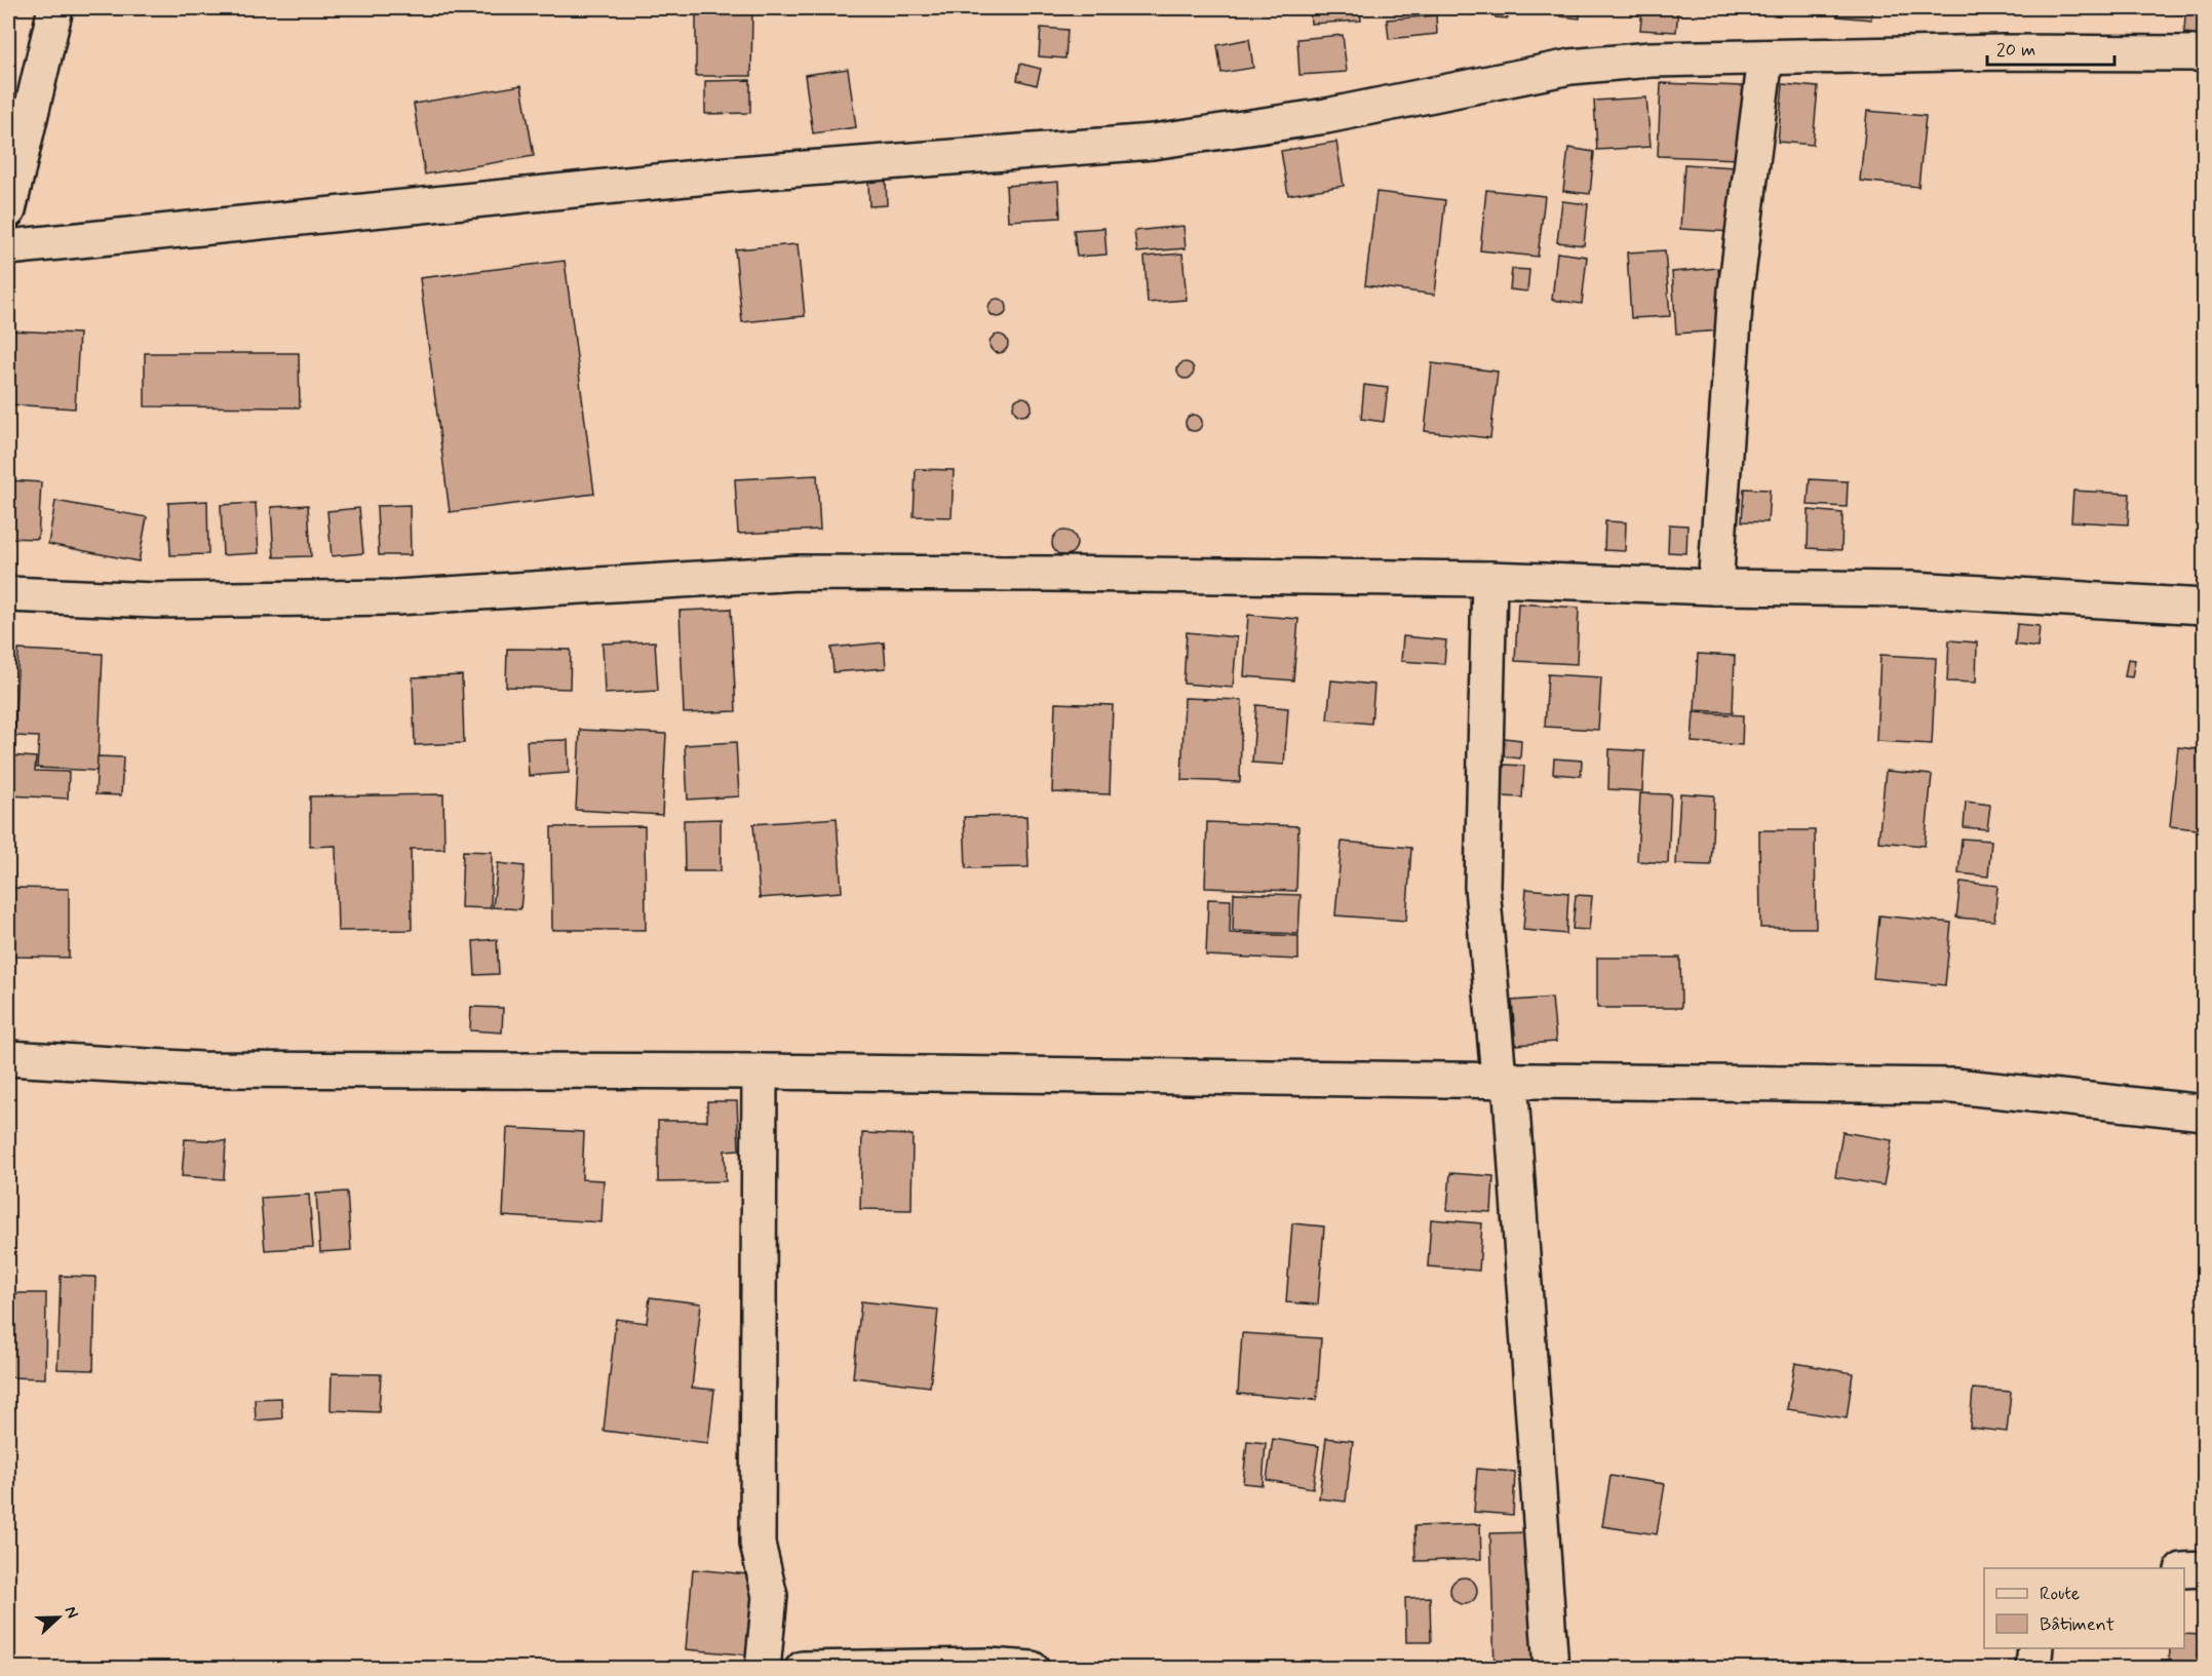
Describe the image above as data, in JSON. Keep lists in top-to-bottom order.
{
  "legend": ["Route", "Bâtiment"],
  "scale_bar": "20 m",
  "north": "right"
}
